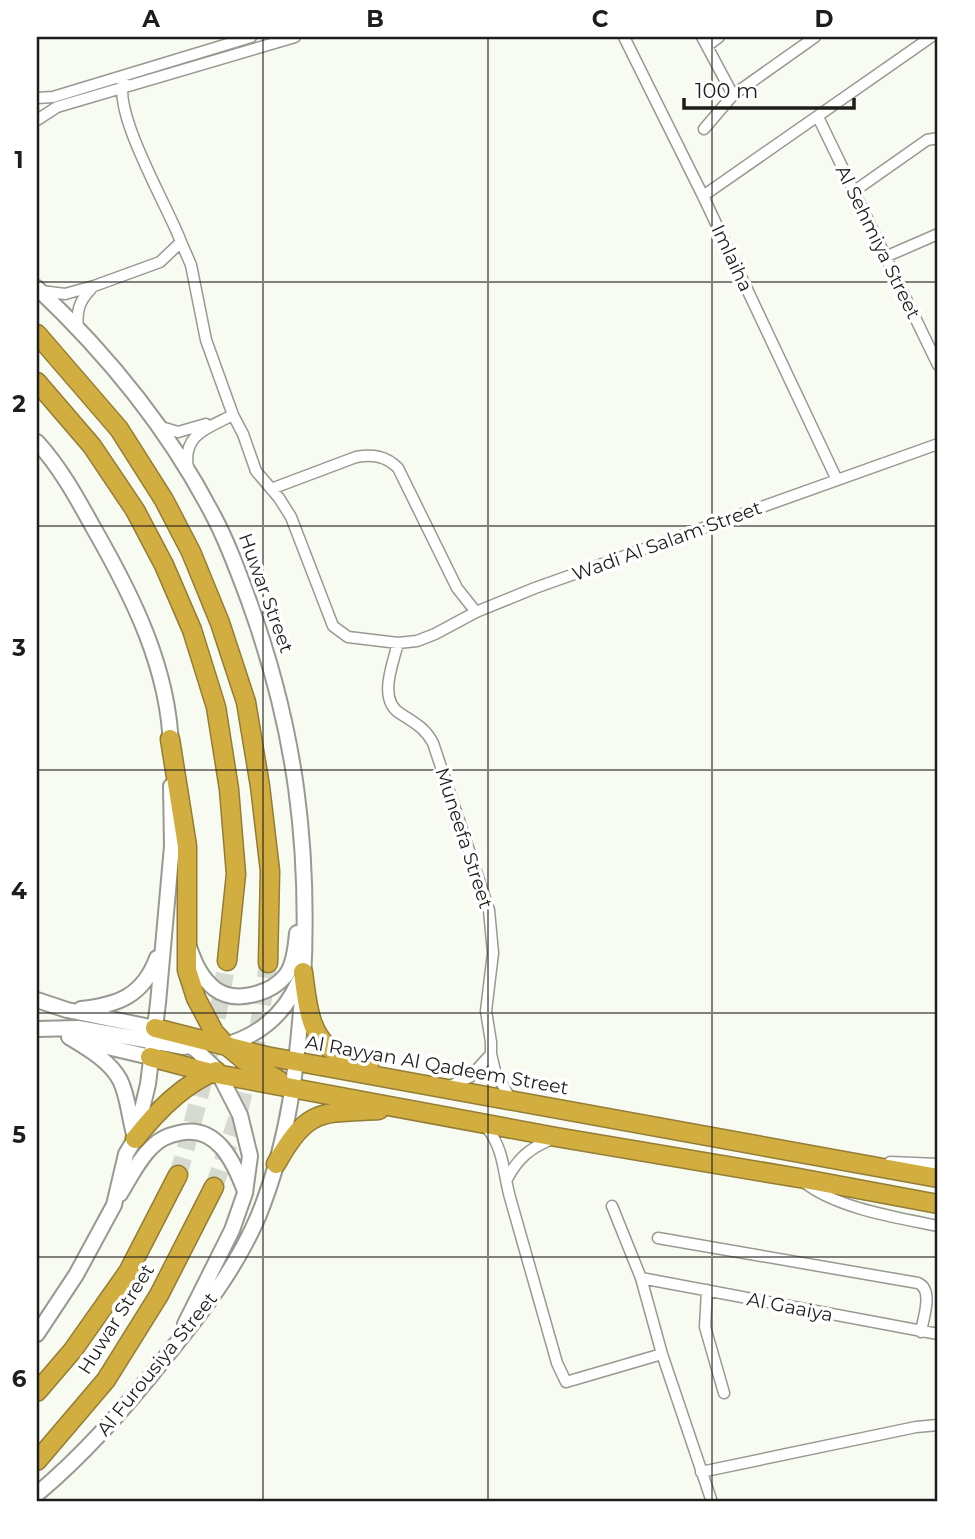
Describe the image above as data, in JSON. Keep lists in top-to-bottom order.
{
  "streets": {
    "highway": ["Huwar Street", "Al Rayyan Al Qadeem Street"],
    "main road": ["Al Furousiya Street"],
    "street": [
      "Al Sehmiya Street",
      "Imlaiha",
      "Wadi Al Salam Street",
      "Muneefa Street",
      "Al Gaaiya"
    ]
  },
  "crossings": [
    ["Imlaiha", "Wadi Al Salam Street"],
    ["Wadi Al Salam Street", "Muneefa Street"],
    ["Huwar Street", "Al Furousiya Street"],
    ["Muneefa Street", "Al Rayyan Al Qadeem Street"],
    ["Al Rayyan Al Qadeem Street", "Al Furousiya Street"]
  ],
  "scale_bar": "100 m",
  "grid": {
    "columns": [
      "A",
      "B",
      "C",
      "D"
    ],
    "rows": [
      "1",
      "2",
      "3",
      "4",
      "5",
      "6"
    ]
  }
}
